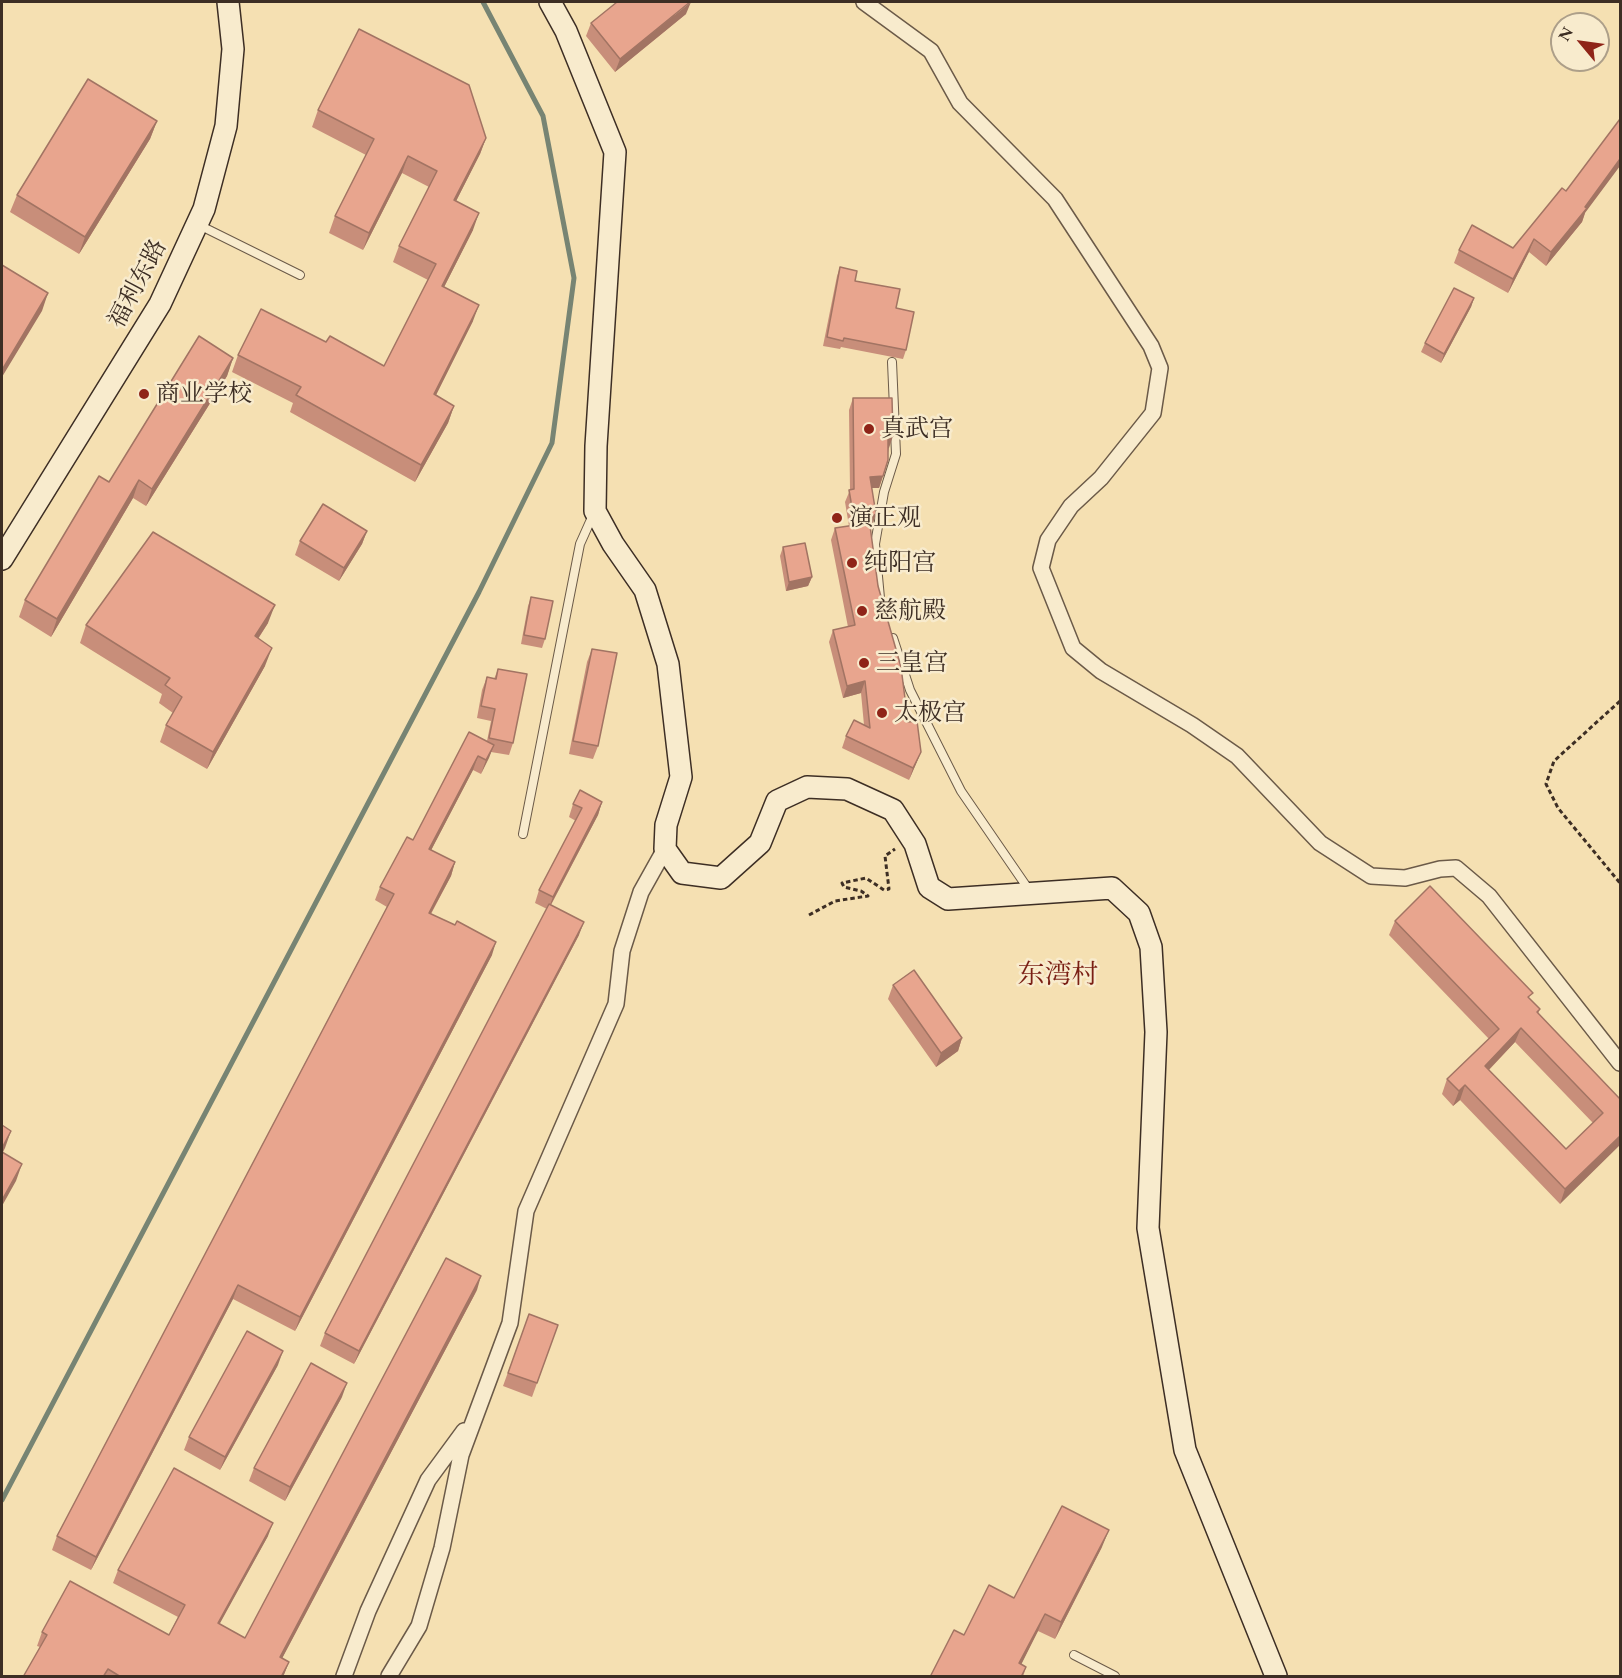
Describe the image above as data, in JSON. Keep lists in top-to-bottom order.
{
  "streets": {
    "main road": ["福利东路"]
  },
  "districts": ["东湾村"],
  "places": [
    "商业学校",
    "真武宫",
    "演正观",
    "纯阳宫",
    "慈航殿",
    "三皇宫",
    "太极宫"
  ],
  "north": "top left"
}
